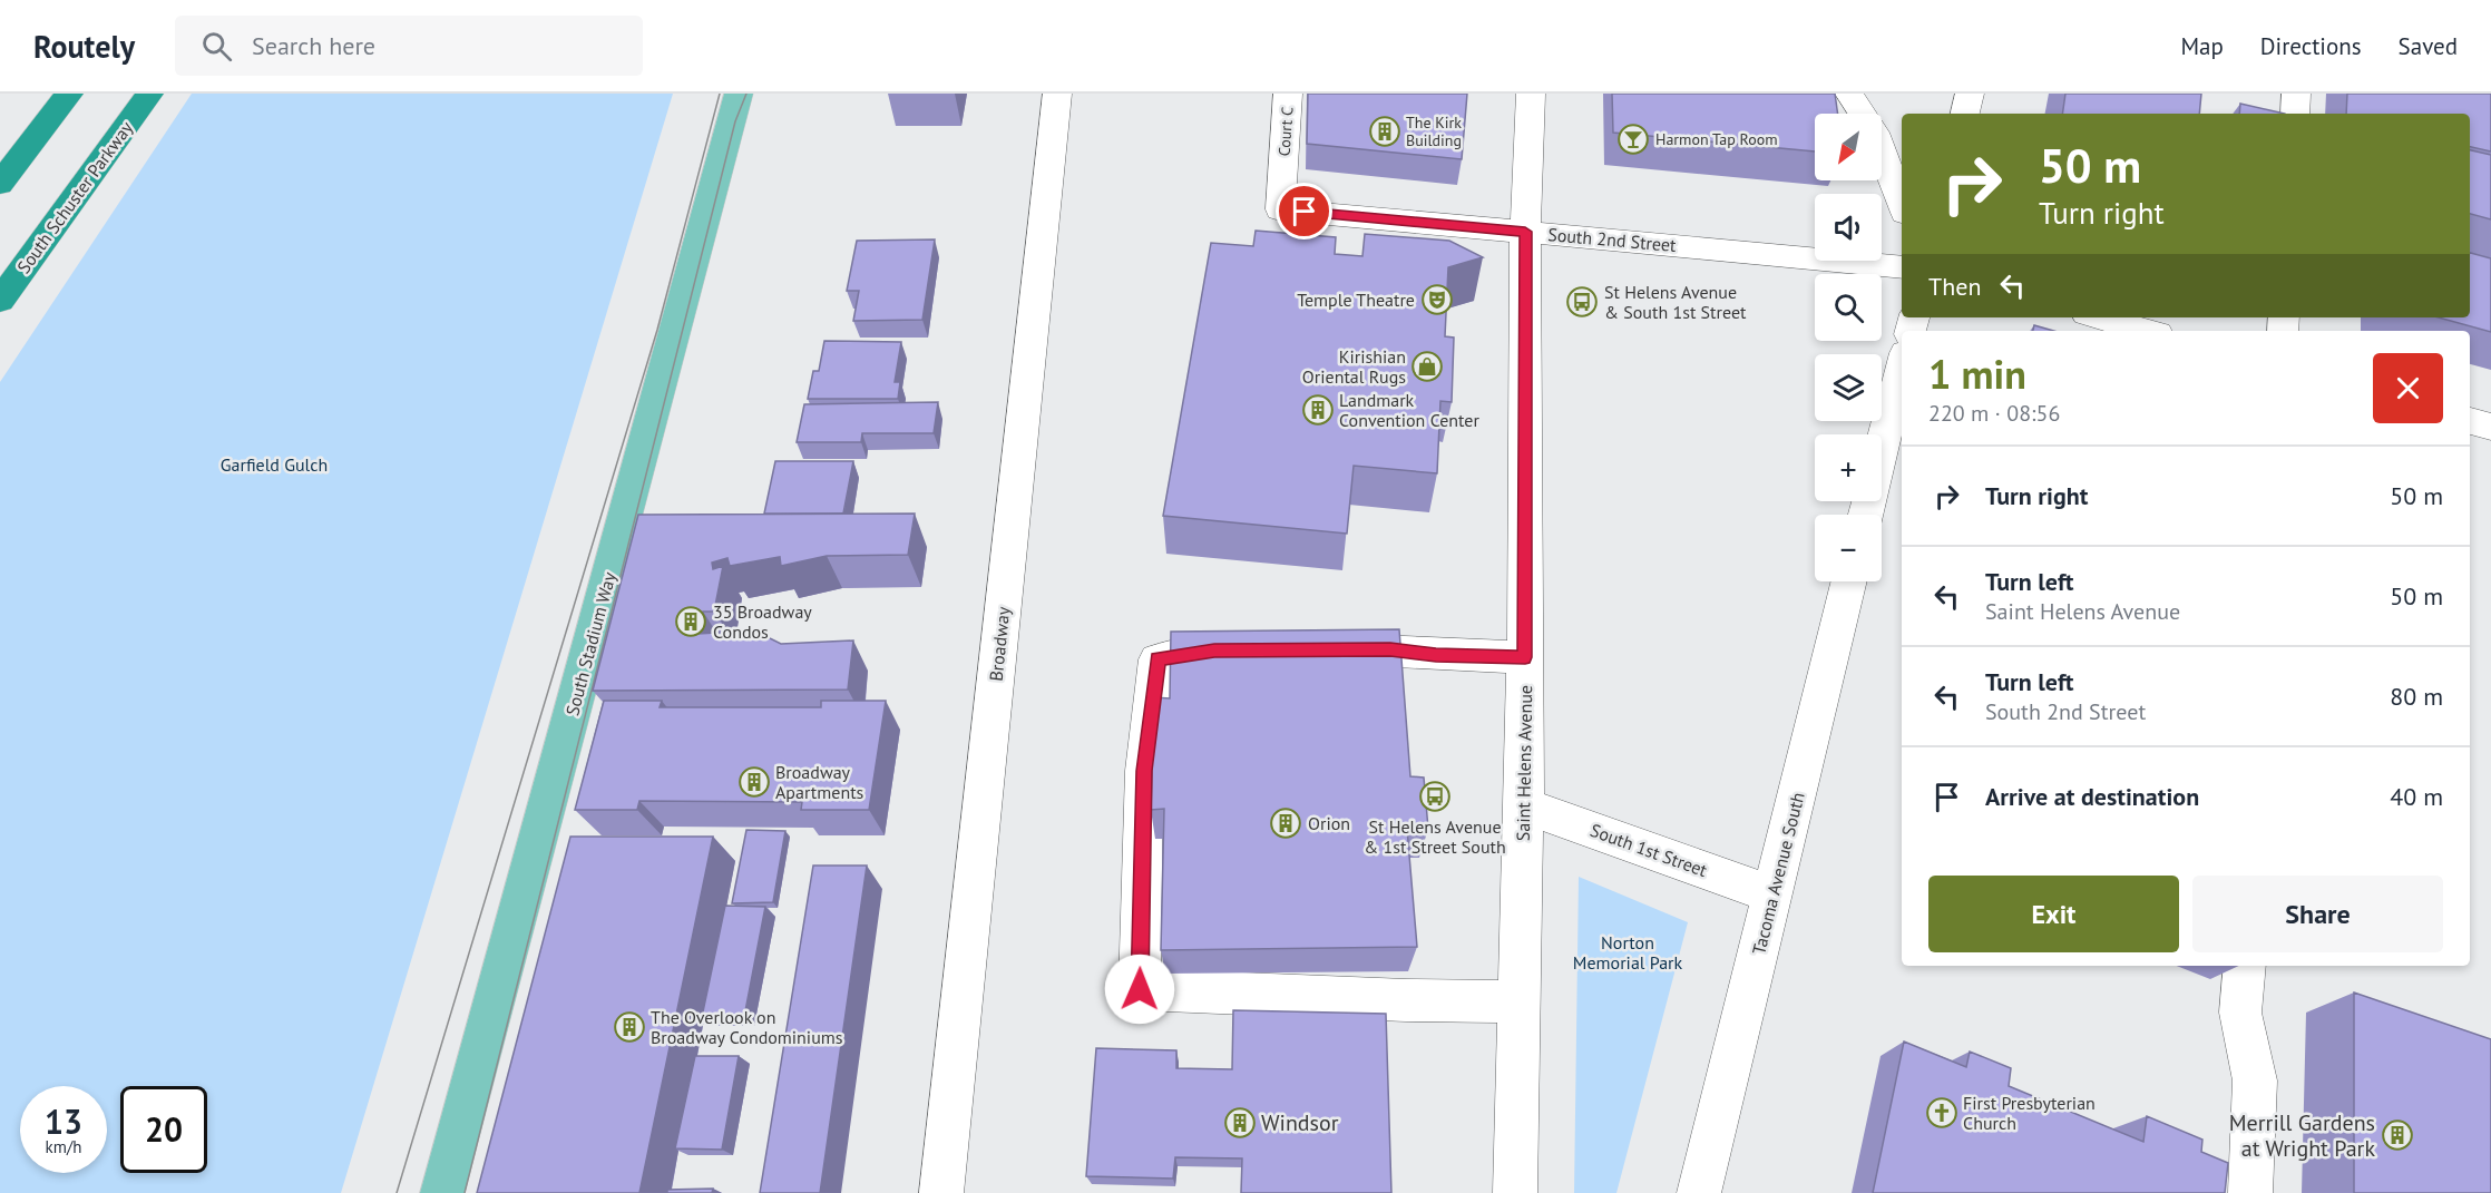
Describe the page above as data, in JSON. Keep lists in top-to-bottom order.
{
  "streets": {
    "highway": ["South Schuster Parkway"],
    "main road": ["South Stadium Way"],
    "street": [
      "Court C",
      "South 2nd Street",
      "Broadway",
      "Saint Helens Avenue",
      "South 1st Street",
      "Tacoma Avenue South"
    ]
  },
  "crossings": [
    ["Court C", "South 2nd Street"],
    ["South 2nd Street", "Saint Helens Avenue"],
    ["Saint Helens Avenue", "South 1st Street"],
    ["South 1st Street", "Tacoma Avenue South"]
  ],
  "parks": ["Garfield Gulch", "Norton Memorial Park"],
  "places": {
    "building": [
      "The Kirk Building",
      "Landmark Convention Center",
      "35 Broadway Condos",
      "Broadway Apartments",
      "Orion",
      "The Overlook on Broadway Condominiums",
      "Windsor",
      "Merrill Gardens at Wright Park"
    ],
    "bar": ["Harmon Tap Room"],
    "theatre": ["Temple Theatre"],
    "bus stop": ["St Helens Avenue & South 1st Street", "St Helens Avenue & 1st Street South"],
    "shop": ["Kirishian Oriental Rugs"],
    "church": ["First Presbyterian Church"]
  },
  "north": "bottom left",
  "page": {
    "header": "Routely",
    "search": "Search here",
    "nav": ["Map", "Directions", "Saved"],
    "map_buttons": ["+", "−"],
    "turn": ["50 m", "Turn right"],
    "then": "Then",
    "heading": ["1 min", "220 m · 08:56"],
    "list": [
      {
        "name": "Turn right",
        "value": "50 m"
      },
      {
        "name": "Turn left",
        "note": "Saint Helens Avenue",
        "value": "50 m"
      },
      {
        "name": "Turn left",
        "note": "South 2nd Street",
        "value": "80 m"
      },
      {
        "name": "Arrive at destination",
        "value": "40 m"
      }
    ],
    "buttons": ["Exit", "Share"],
    "speed": "13 km/h",
    "limit": "20"
  }
}
